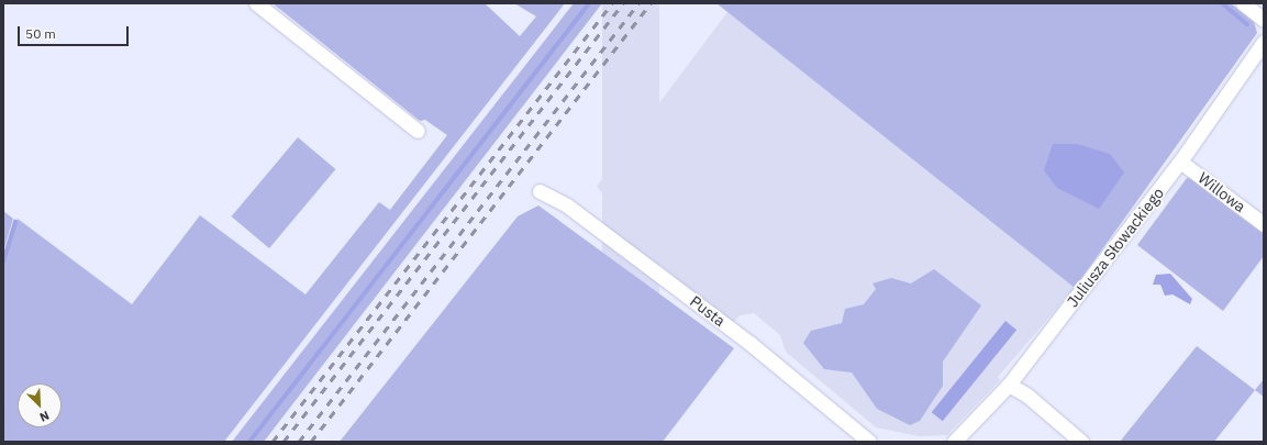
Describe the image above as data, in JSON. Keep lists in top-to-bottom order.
{
  "streets": {
    "street": ["Willowa", "Juliusza Słowackiego", "Pusta"]
  },
  "crossings": [
    ["Willowa", "Juliusza Słowackiego"]
  ],
  "scale_bar": "50 m",
  "north": "bottom right"
}
